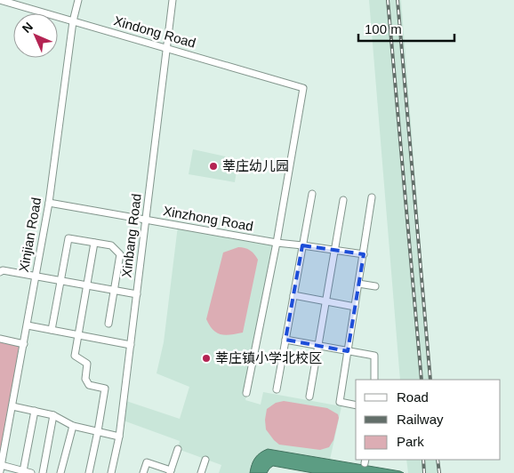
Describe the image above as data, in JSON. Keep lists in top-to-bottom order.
{
  "streets": {
    "street": [
      "Xindong Road",
      "Xinzhong Road",
      "Xinjian Road",
      "Xinbang Road"
    ]
  },
  "crossings": [
    ["Xindong Road", "Xinzhong Road"],
    ["Xindong Road", "Xinjian Road"],
    ["Xindong Road", "Xinbang Road"],
    ["Xinzhong Road", "Xinjian Road"],
    ["Xinzhong Road", "Xinbang Road"]
  ],
  "places": ["莘庄幼儿园", "莘庄镇小学北校区"],
  "legend": ["Road", "Railway", "Park"],
  "scale_bar": "100 m",
  "north": "top left"
}
